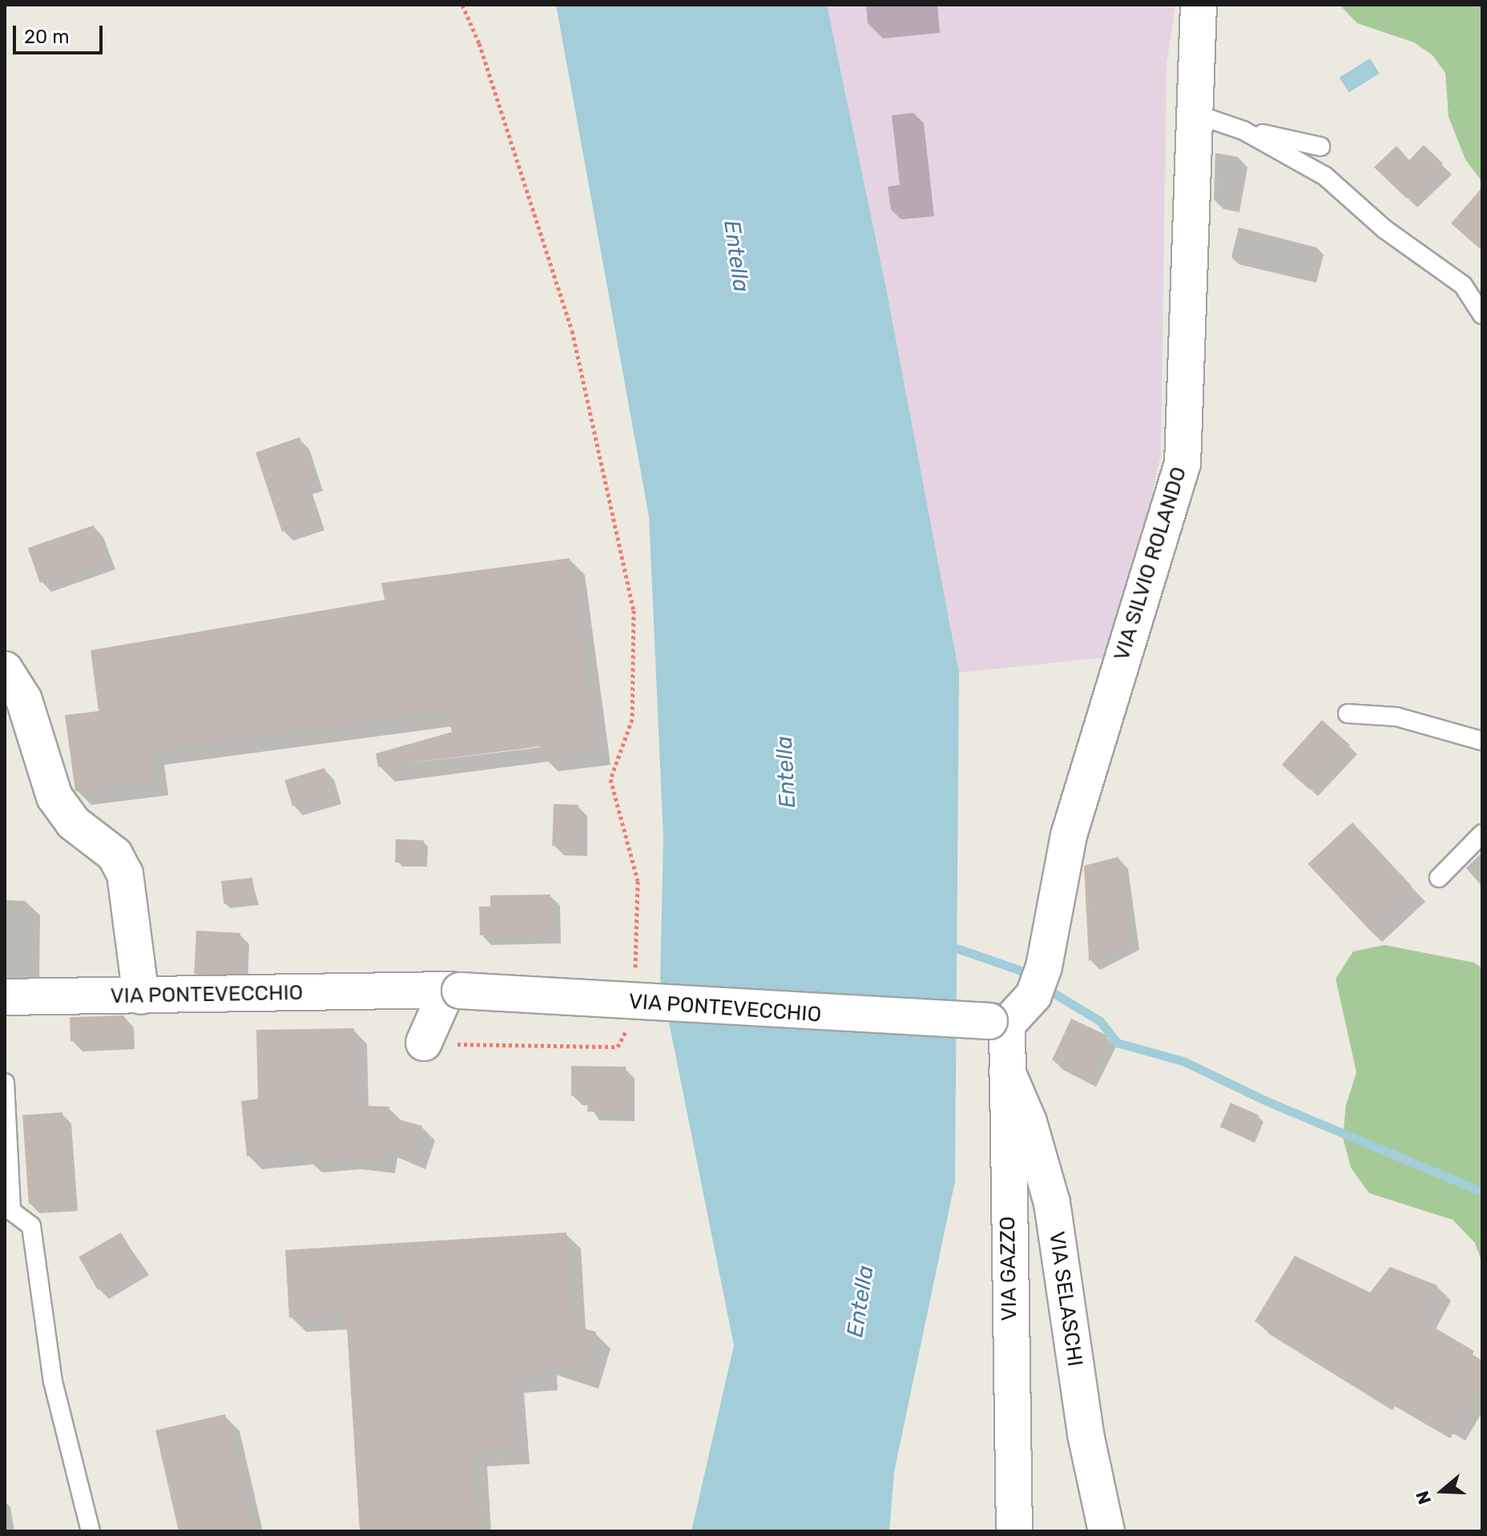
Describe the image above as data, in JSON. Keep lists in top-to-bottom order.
{
  "streets": {
    "street": [
      "VIA SILVIO ROLANDO",
      "VIA PONTEVECCHIO",
      "VIA GAZZO",
      "VIA SELASCHI"
    ]
  },
  "crossings": [
    ["VIA SILVIO ROLANDO", "VIA PONTEVECCHIO"],
    ["VIA SILVIO ROLANDO", "VIA GAZZO"],
    ["VIA PONTEVECCHIO", "VIA GAZZO"],
    ["VIA GAZZO", "VIA SELASCHI"]
  ],
  "water": ["Entella"],
  "scale_bar": "20 m",
  "north": "left"
}
